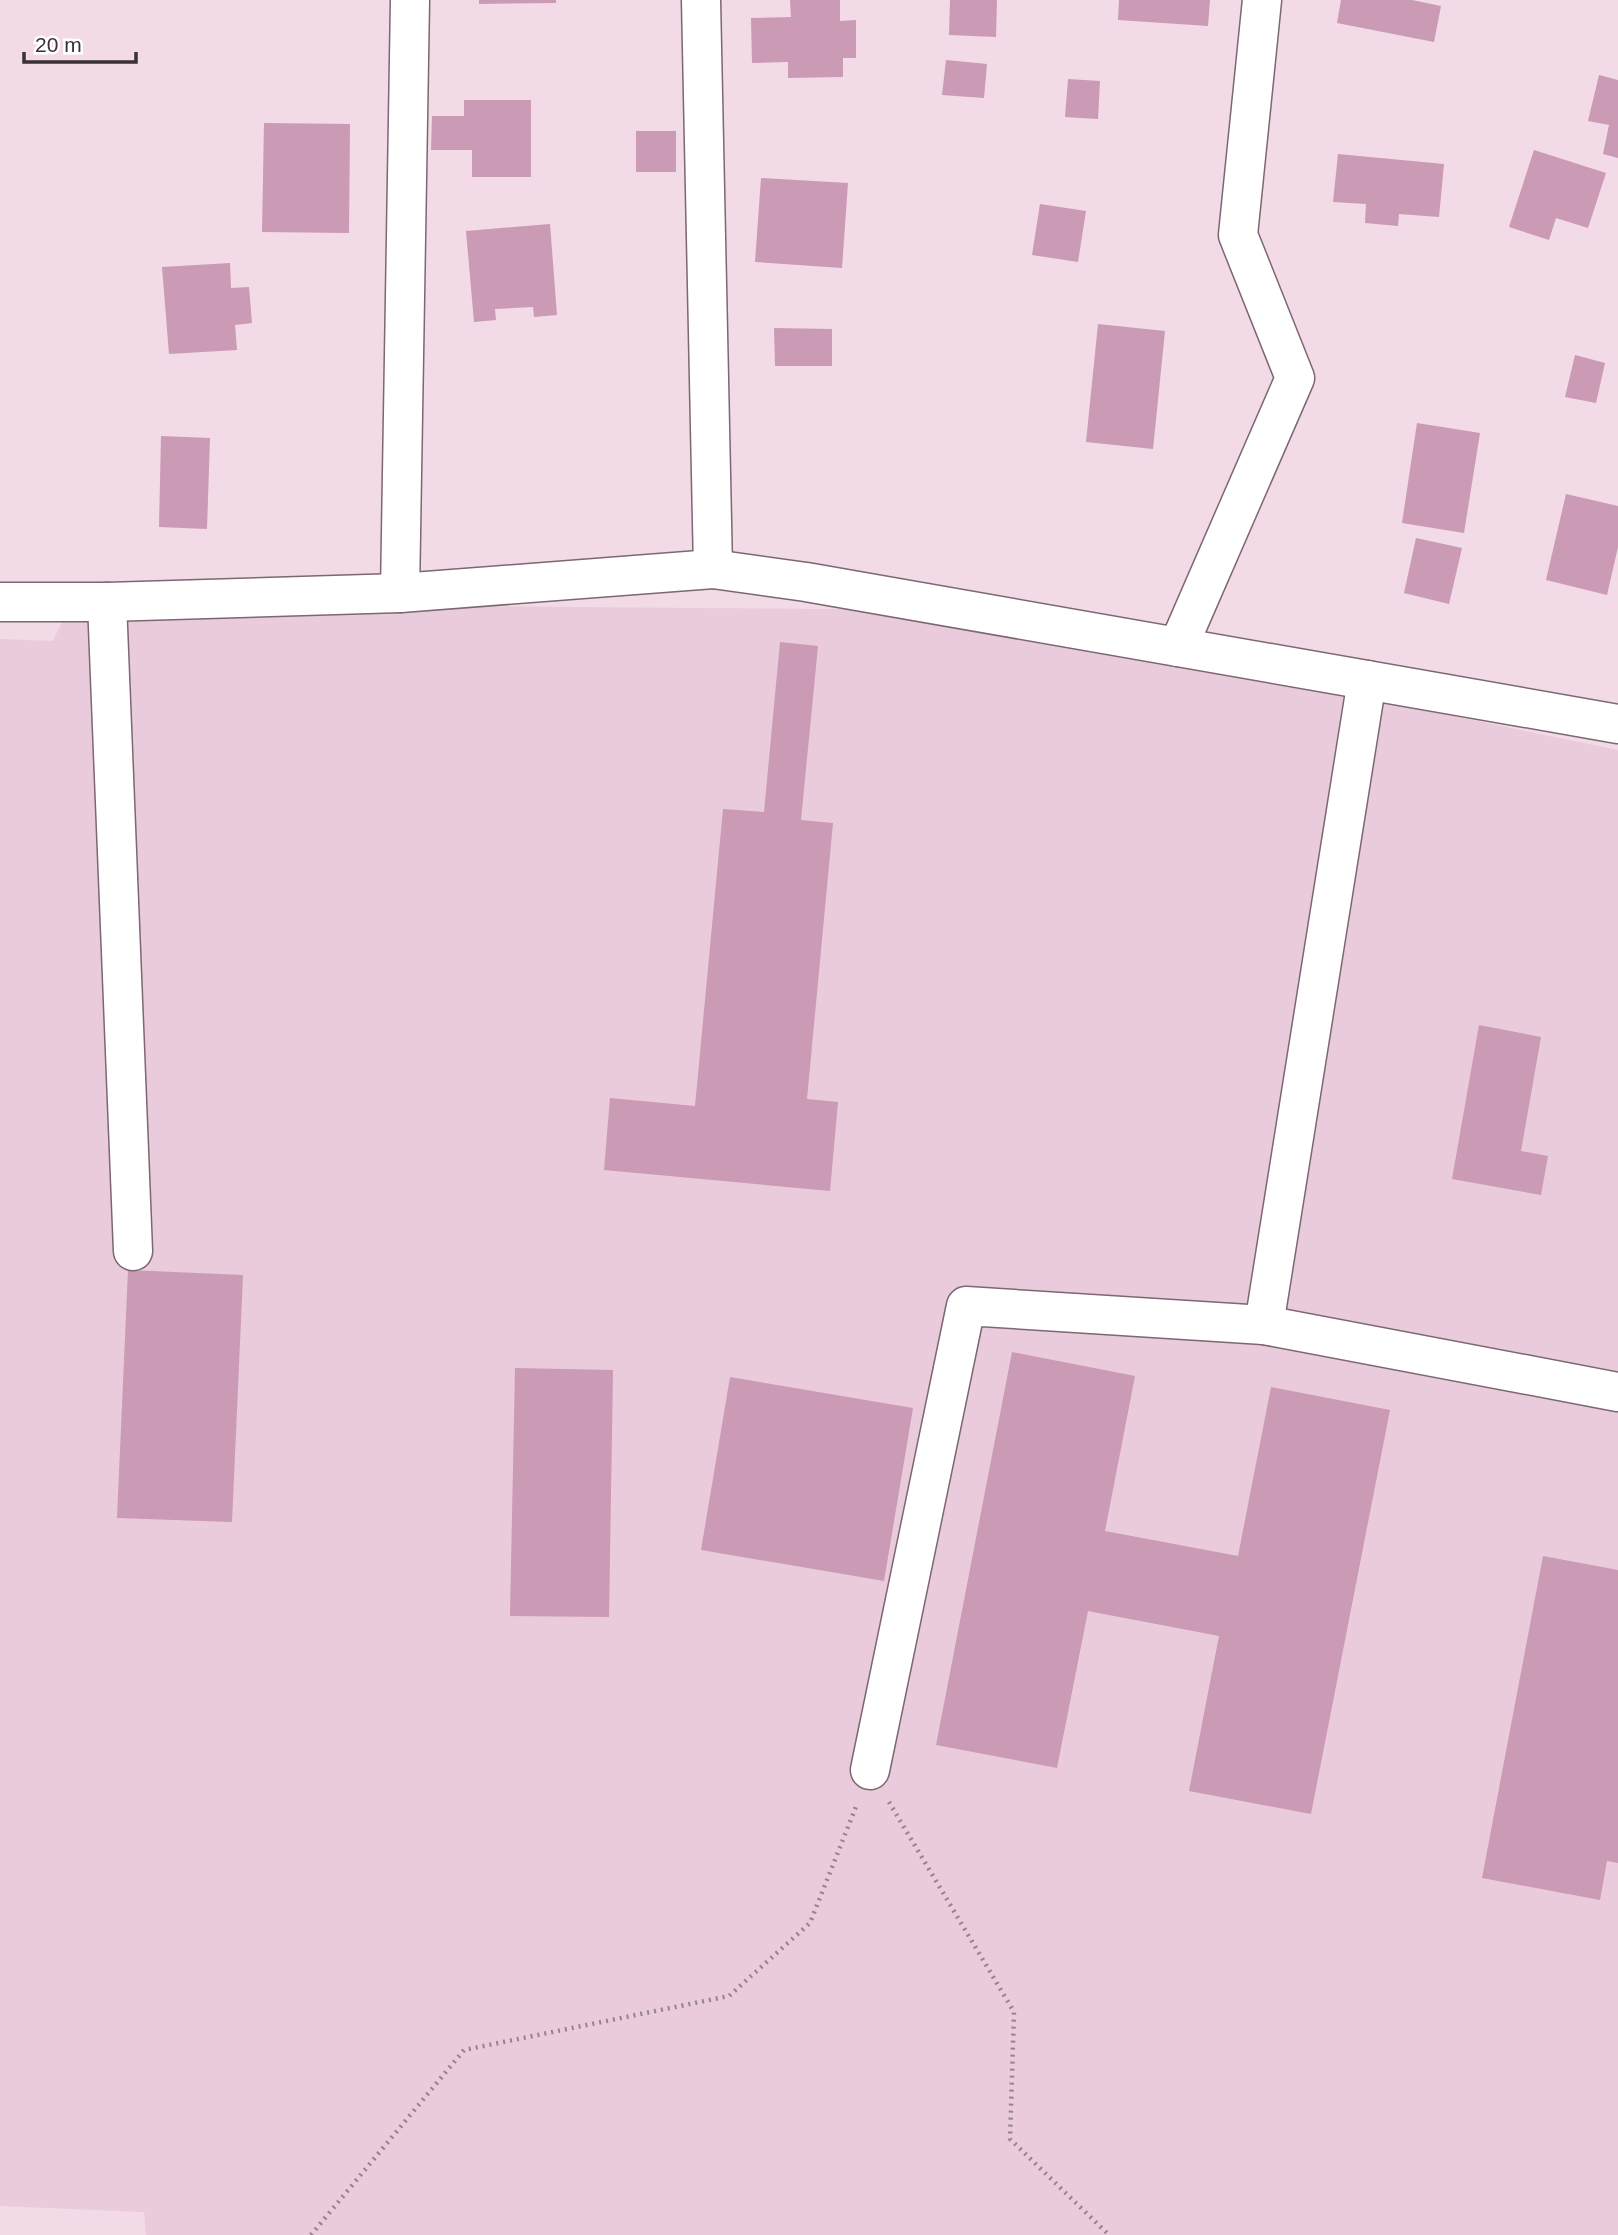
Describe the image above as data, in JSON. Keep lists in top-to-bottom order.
{
  "scale_bar": "20 m"
}
